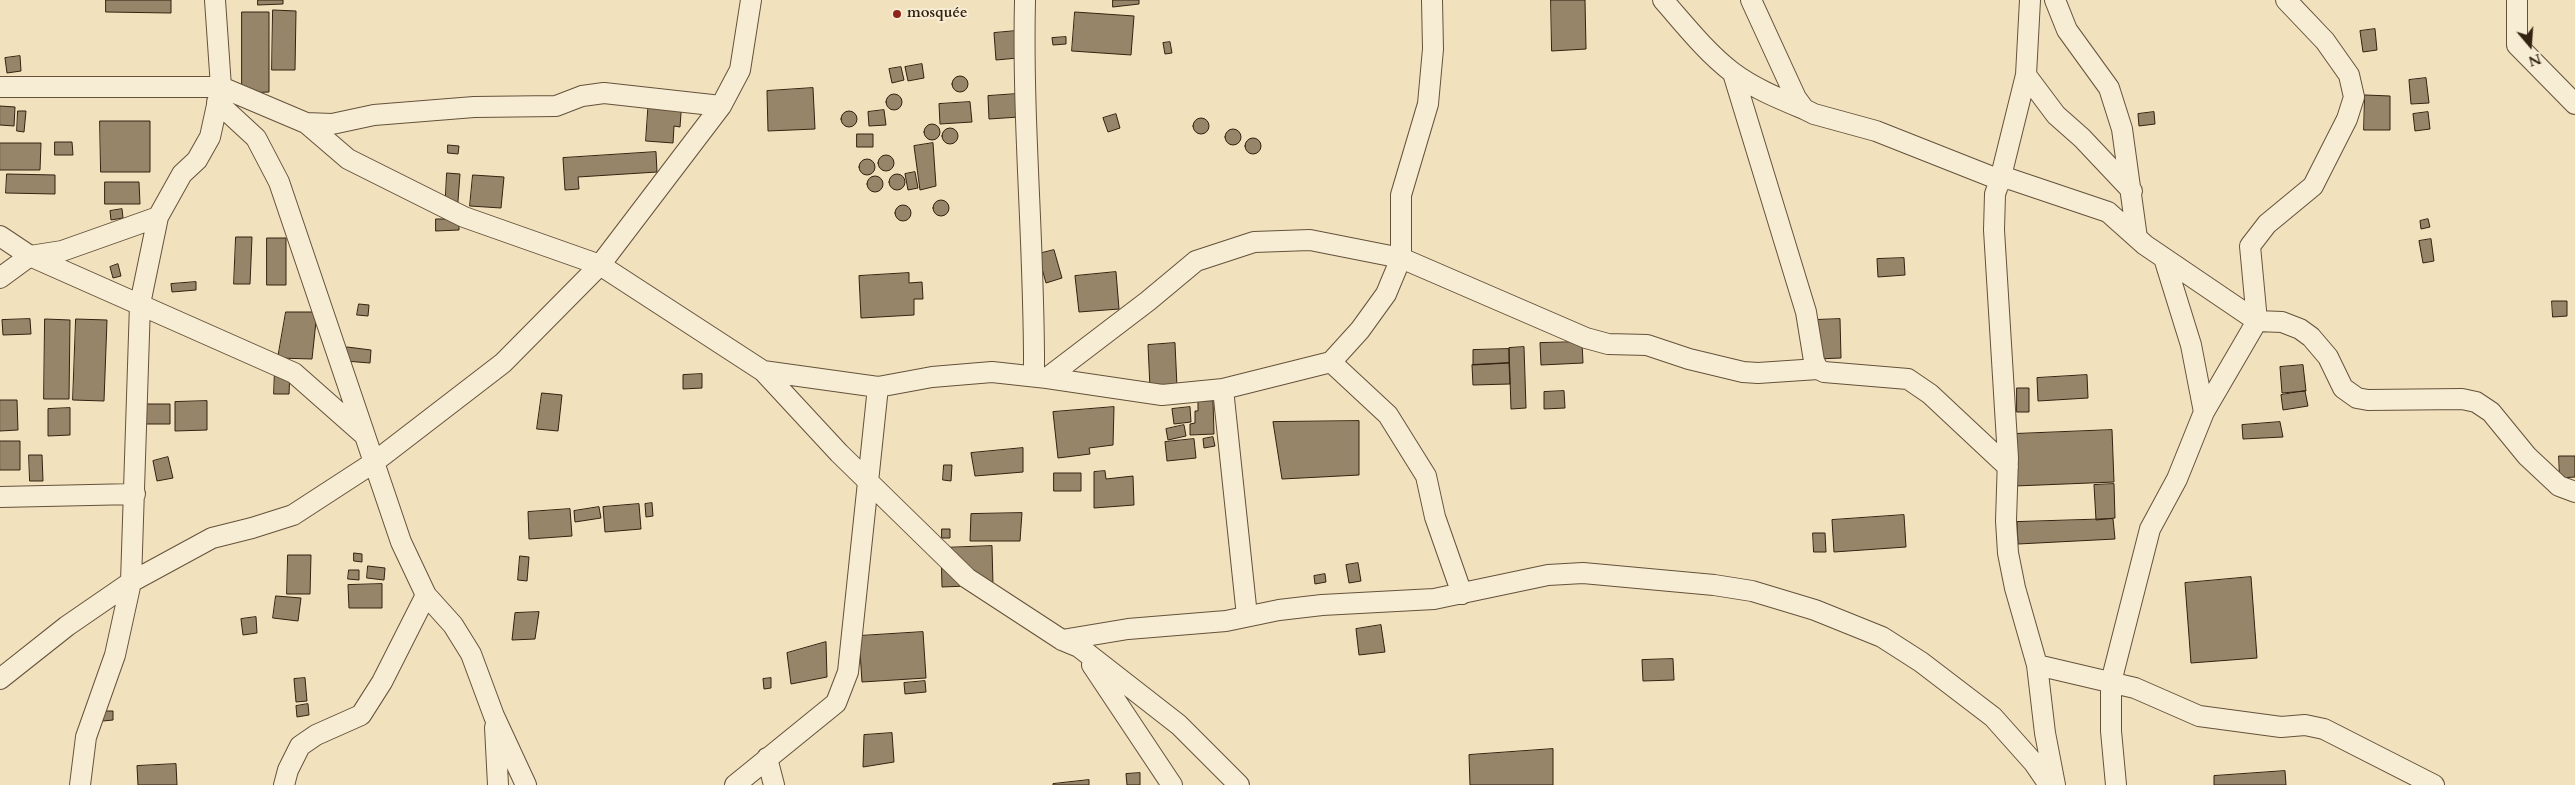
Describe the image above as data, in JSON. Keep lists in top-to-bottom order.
{
  "places": ["mosquée"],
  "north": "bottom"
}
